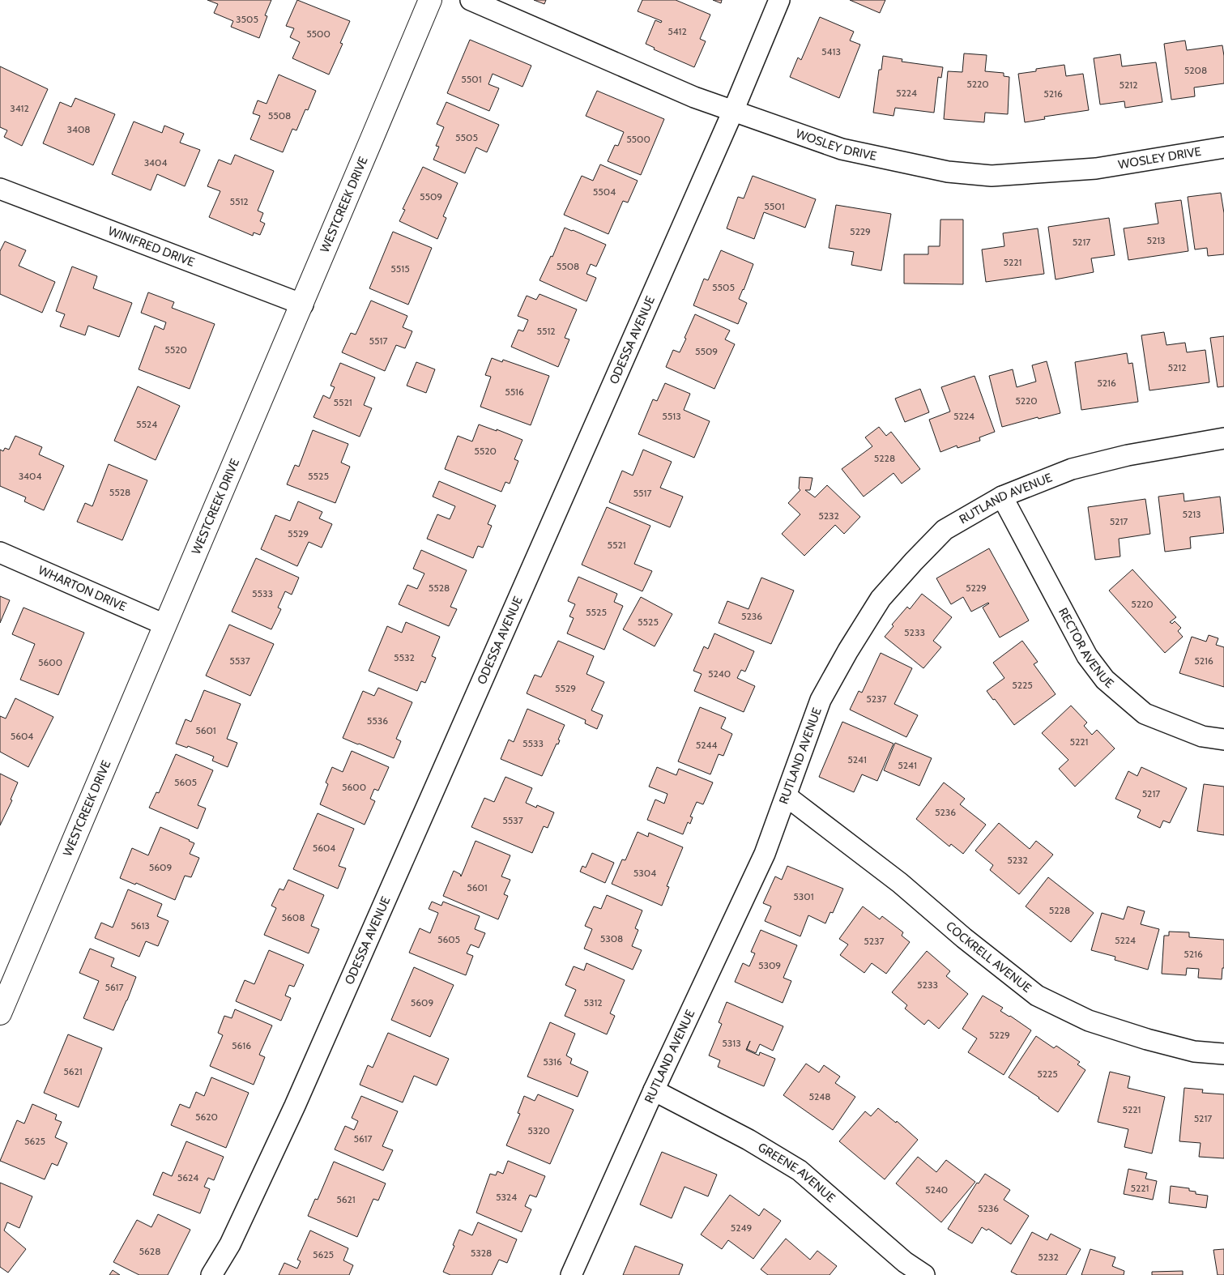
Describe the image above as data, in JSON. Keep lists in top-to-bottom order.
{
  "streets": {
    "street": [
      "WOSLEY DRIVE",
      "WESTCREEK DRIVE",
      "WINIFRED DRIVE",
      "ODESSA AVENUE",
      "RUTLAND AVENUE",
      "WHARTON DRIVE",
      "RECTOR AVENUE",
      "COCKRELL AVENUE",
      "GREENE AVENUE"
    ]
  },
  "crossings": [
    ["WOSLEY DRIVE", "ODESSA AVENUE"],
    ["WESTCREEK DRIVE", "WINIFRED DRIVE"],
    ["WESTCREEK DRIVE", "WHARTON DRIVE"],
    ["RUTLAND AVENUE", "RECTOR AVENUE"],
    ["RUTLAND AVENUE", "COCKRELL AVENUE"],
    ["RUTLAND AVENUE", "GREENE AVENUE"]
  ],
  "house_numbers": [
    "3505",
    "5412",
    "5500",
    "5413",
    "5208",
    "5501",
    "5220",
    "5212",
    "5224",
    "5216",
    "3412",
    "5508",
    "3408",
    "5505",
    "5500",
    "3404",
    "5504",
    "5509",
    "5512",
    "5501",
    "5229",
    "5213",
    "5217",
    "5221",
    "5508",
    "5515",
    "5505",
    "5512",
    "5517",
    "5520",
    "5509",
    "5212",
    "5216",
    "5516",
    "5220",
    "5521",
    "5513",
    "5224",
    "5524",
    "5520",
    "5228",
    "3404",
    "5525",
    "5528",
    "5517",
    "5213",
    "5232",
    "5217",
    "5529",
    "5521",
    "5528",
    "5229",
    "5533",
    "5220",
    "5525",
    "5236",
    "5525",
    "5233",
    "5532",
    "5537",
    "5216",
    "5600",
    "5240",
    "5225",
    "5529",
    "5237",
    "5536",
    "5601",
    "5604",
    "5221",
    "5533",
    "5244",
    "5241",
    "5241",
    "5605",
    "5600",
    "5217",
    "5236",
    "5537",
    "5604",
    "5232",
    "5609",
    "5304",
    "5601",
    "5301",
    "5228",
    "5608",
    "5613",
    "5308",
    "5605",
    "5224",
    "5237",
    "5216",
    "5309",
    "5233",
    "5617",
    "5609",
    "5312",
    "5229",
    "5313",
    "5616",
    "5316",
    "5621",
    "5225",
    "5248",
    "5221",
    "5620",
    "5217",
    "5320",
    "5617",
    "5625",
    "5624",
    "5221",
    "5240",
    "5324",
    "5621",
    "5236",
    "5249",
    "5628",
    "5328",
    "5625",
    "5232"
  ]
}
